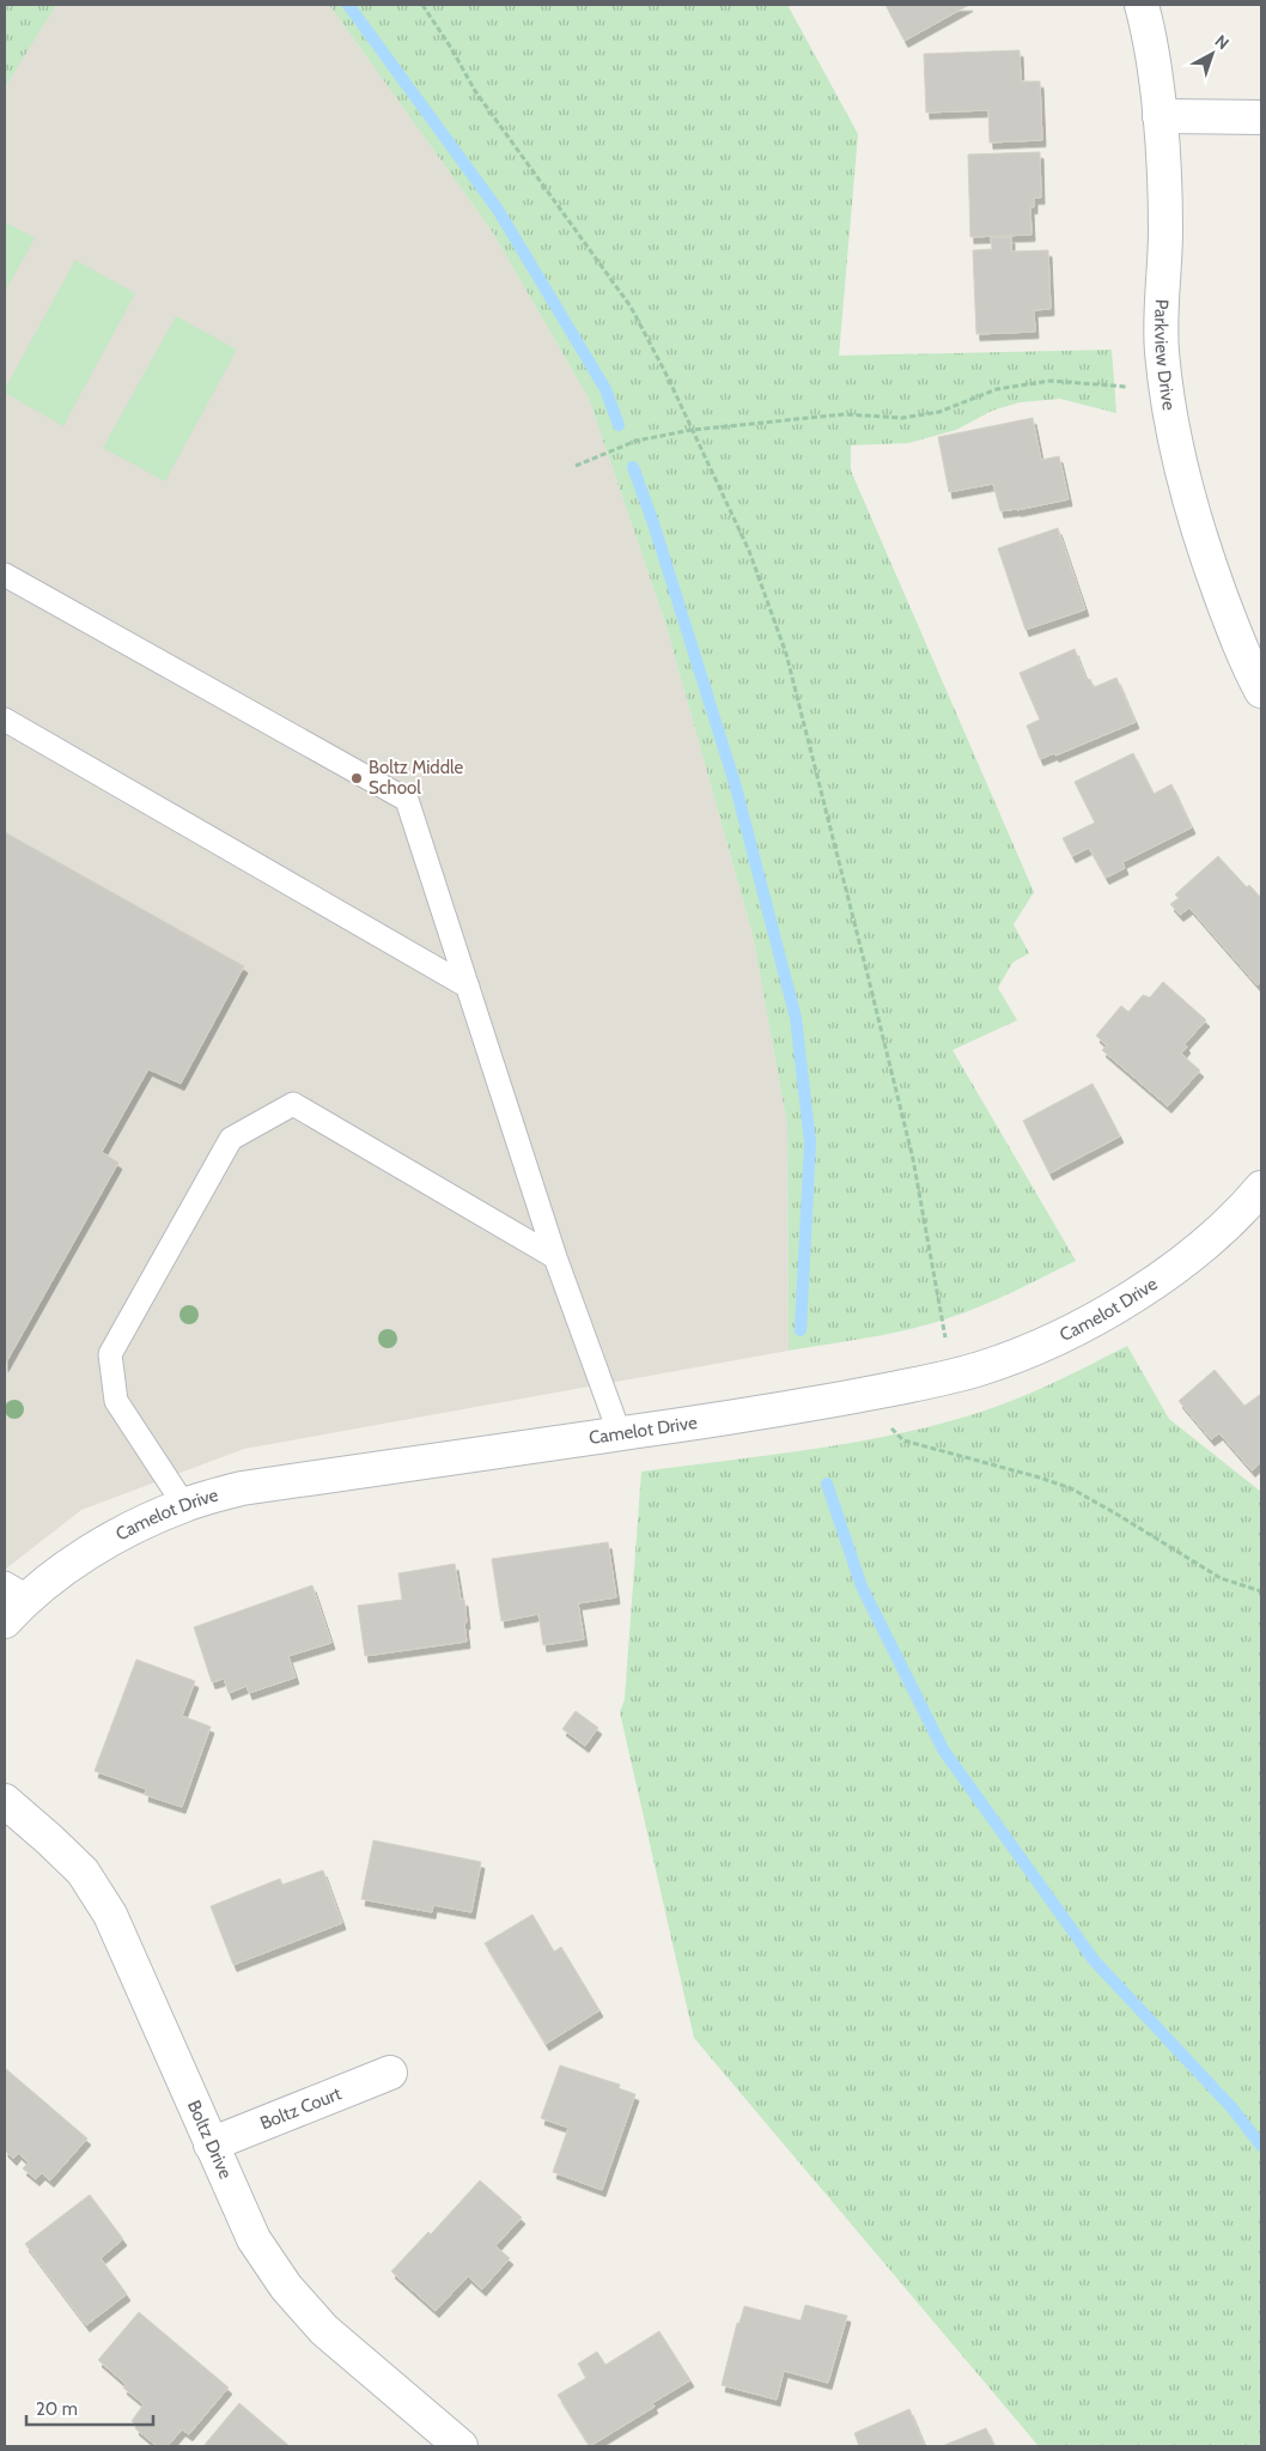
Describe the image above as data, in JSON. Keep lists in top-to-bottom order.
{
  "streets": {
    "street": [
      "Parkview Drive",
      "Camelot Drive",
      "Boltz Court",
      "Boltz Drive"
    ]
  },
  "crossings": [
    ["Boltz Court", "Boltz Drive"]
  ],
  "places": ["Boltz Middle School"],
  "scale_bar": "20 m",
  "north": "top right"
}
